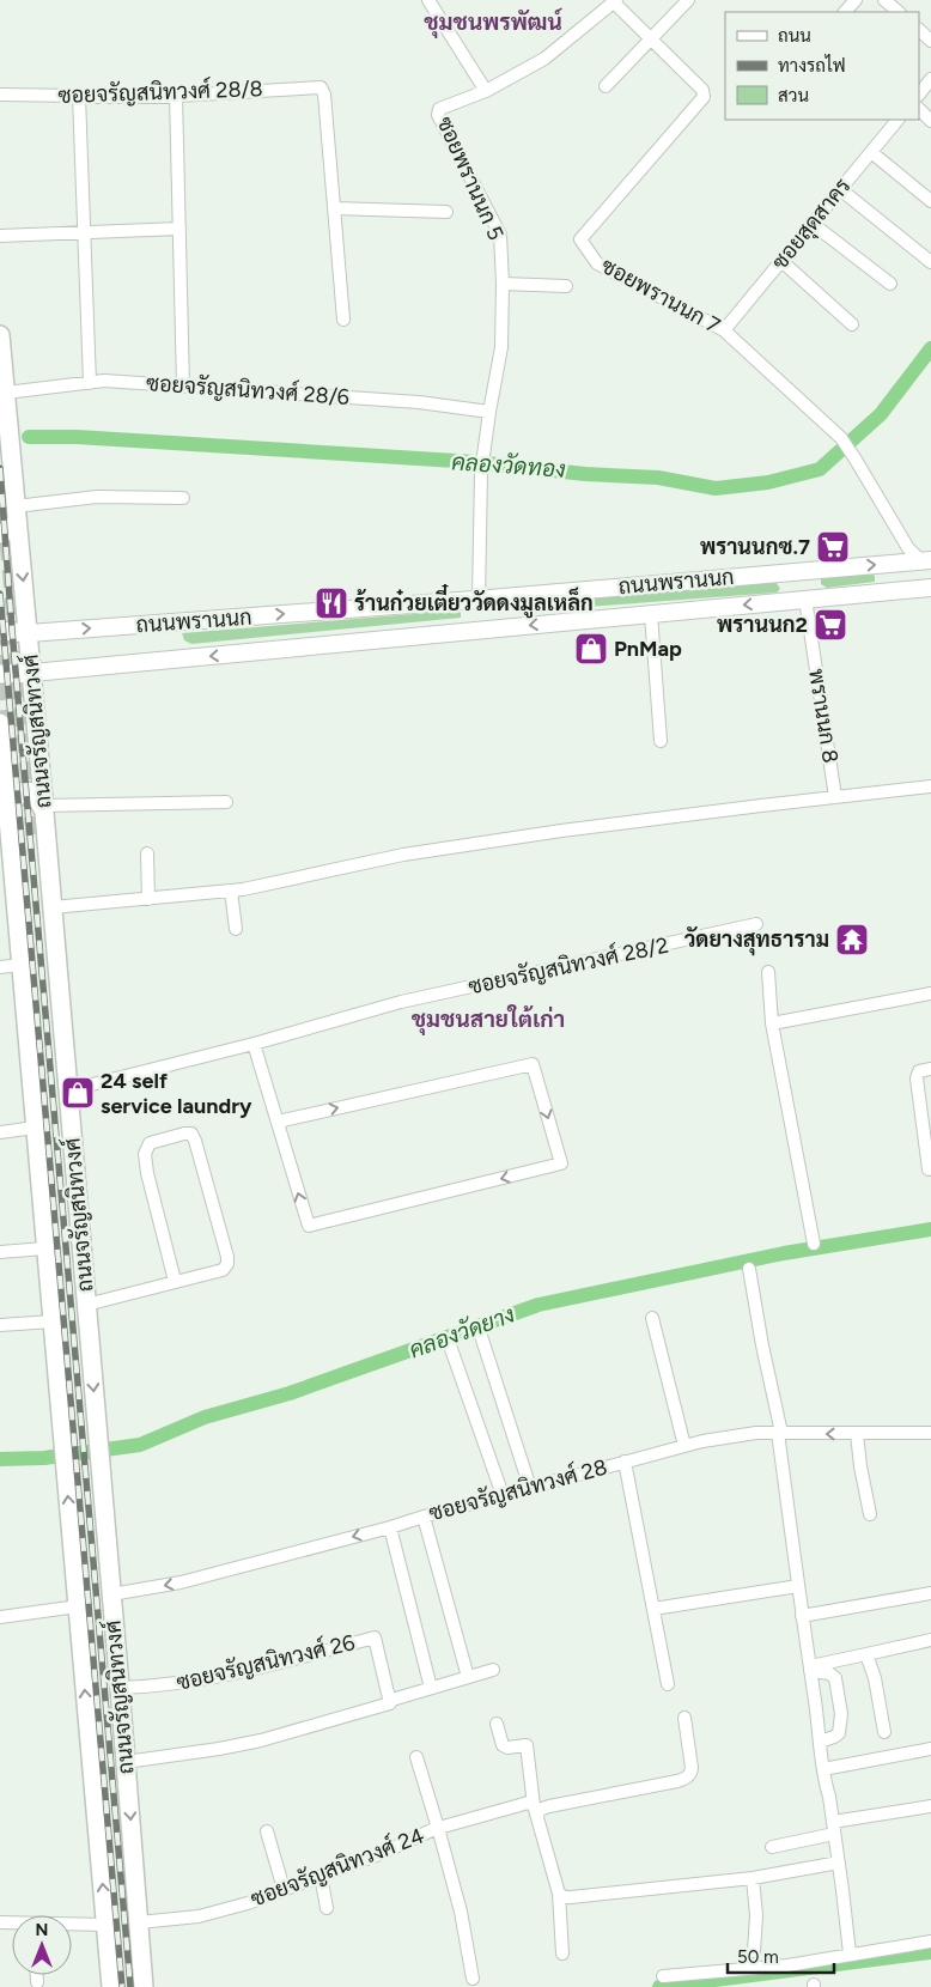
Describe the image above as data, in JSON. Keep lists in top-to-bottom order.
{
  "streets": {
    "main road": ["ถนนพรานนก", "ถนนจรัญสนิทวงศ์"],
    "street": [
      "ซอยจรัญสนิทวงศ์ 28/8",
      "ซอยพรานนก 5",
      "ซอยสุดสาคร",
      "ซอยพรานนก 7",
      "ซอยจรัญสนิทวงศ์ 28/6",
      "พรานนก 8",
      "ซอยจรัญสนิทวงศ์ 28/2",
      "ซอยจรัญสนิทวงศ์ 28",
      "ซอยจรัญสนิทวงศ์ 26",
      "ซอยจรัญสนิทวงศ์ 24"
    ]
  },
  "crossings": [
    ["ซอยพรานนก 5", "ซอยพรานนก 7"],
    ["ซอยพรานนก 5", "ซอยจรัญสนิทวงศ์ 28/6"],
    ["ซอยพรานนก 5", "ถนนพรานนก"],
    ["ซอยสุดสาคร", "ซอยพรานนก 7"],
    ["ซอยพรานนก 7", "ถนนพรานนก"],
    ["ซอยจรัญสนิทวงศ์ 28/6", "ถนนจรัญสนิทวงศ์"],
    ["ถนนพรานนก", "พรานนก 8"],
    ["ถนนพรานนก", "ถนนจรัญสนิทวงศ์"],
    ["ถนนจรัญสนิทวงศ์", "ซอยจรัญสนิทวงศ์ 28/2"],
    ["ถนนจรัญสนิทวงศ์", "ซอยจรัญสนิทวงศ์ 28"],
    ["ถนนจรัญสนิทวงศ์", "ซอยจรัญสนิทวงศ์ 26"],
    ["ถนนจรัญสนิทวงศ์", "ซอยจรัญสนิทวงศ์ 24"]
  ],
  "one_way": ["ซอยจรัญสนิทวงศ์ 28"],
  "districts": ["ชุมชนพรพัฒน์", "ชุมชนสายใต้เก่า"],
  "water": ["คลองวัดทอง", "คลองวัดยาง"],
  "places": {
    "supermarket": ["พรานนกซ.7", "พรานนก2"],
    "restaurant": ["ร้านก๋วยเตี๋ยววัดดงมูลเหล็ก"],
    "shop": ["PnMap", "24 self service laundry"],
    "temple": ["วัดยางสุทธาราม"]
  },
  "legend": ["ถนน", "ทางรถไฟ", "สวน"],
  "scale_bar": "50 m",
  "north": "top"
}
